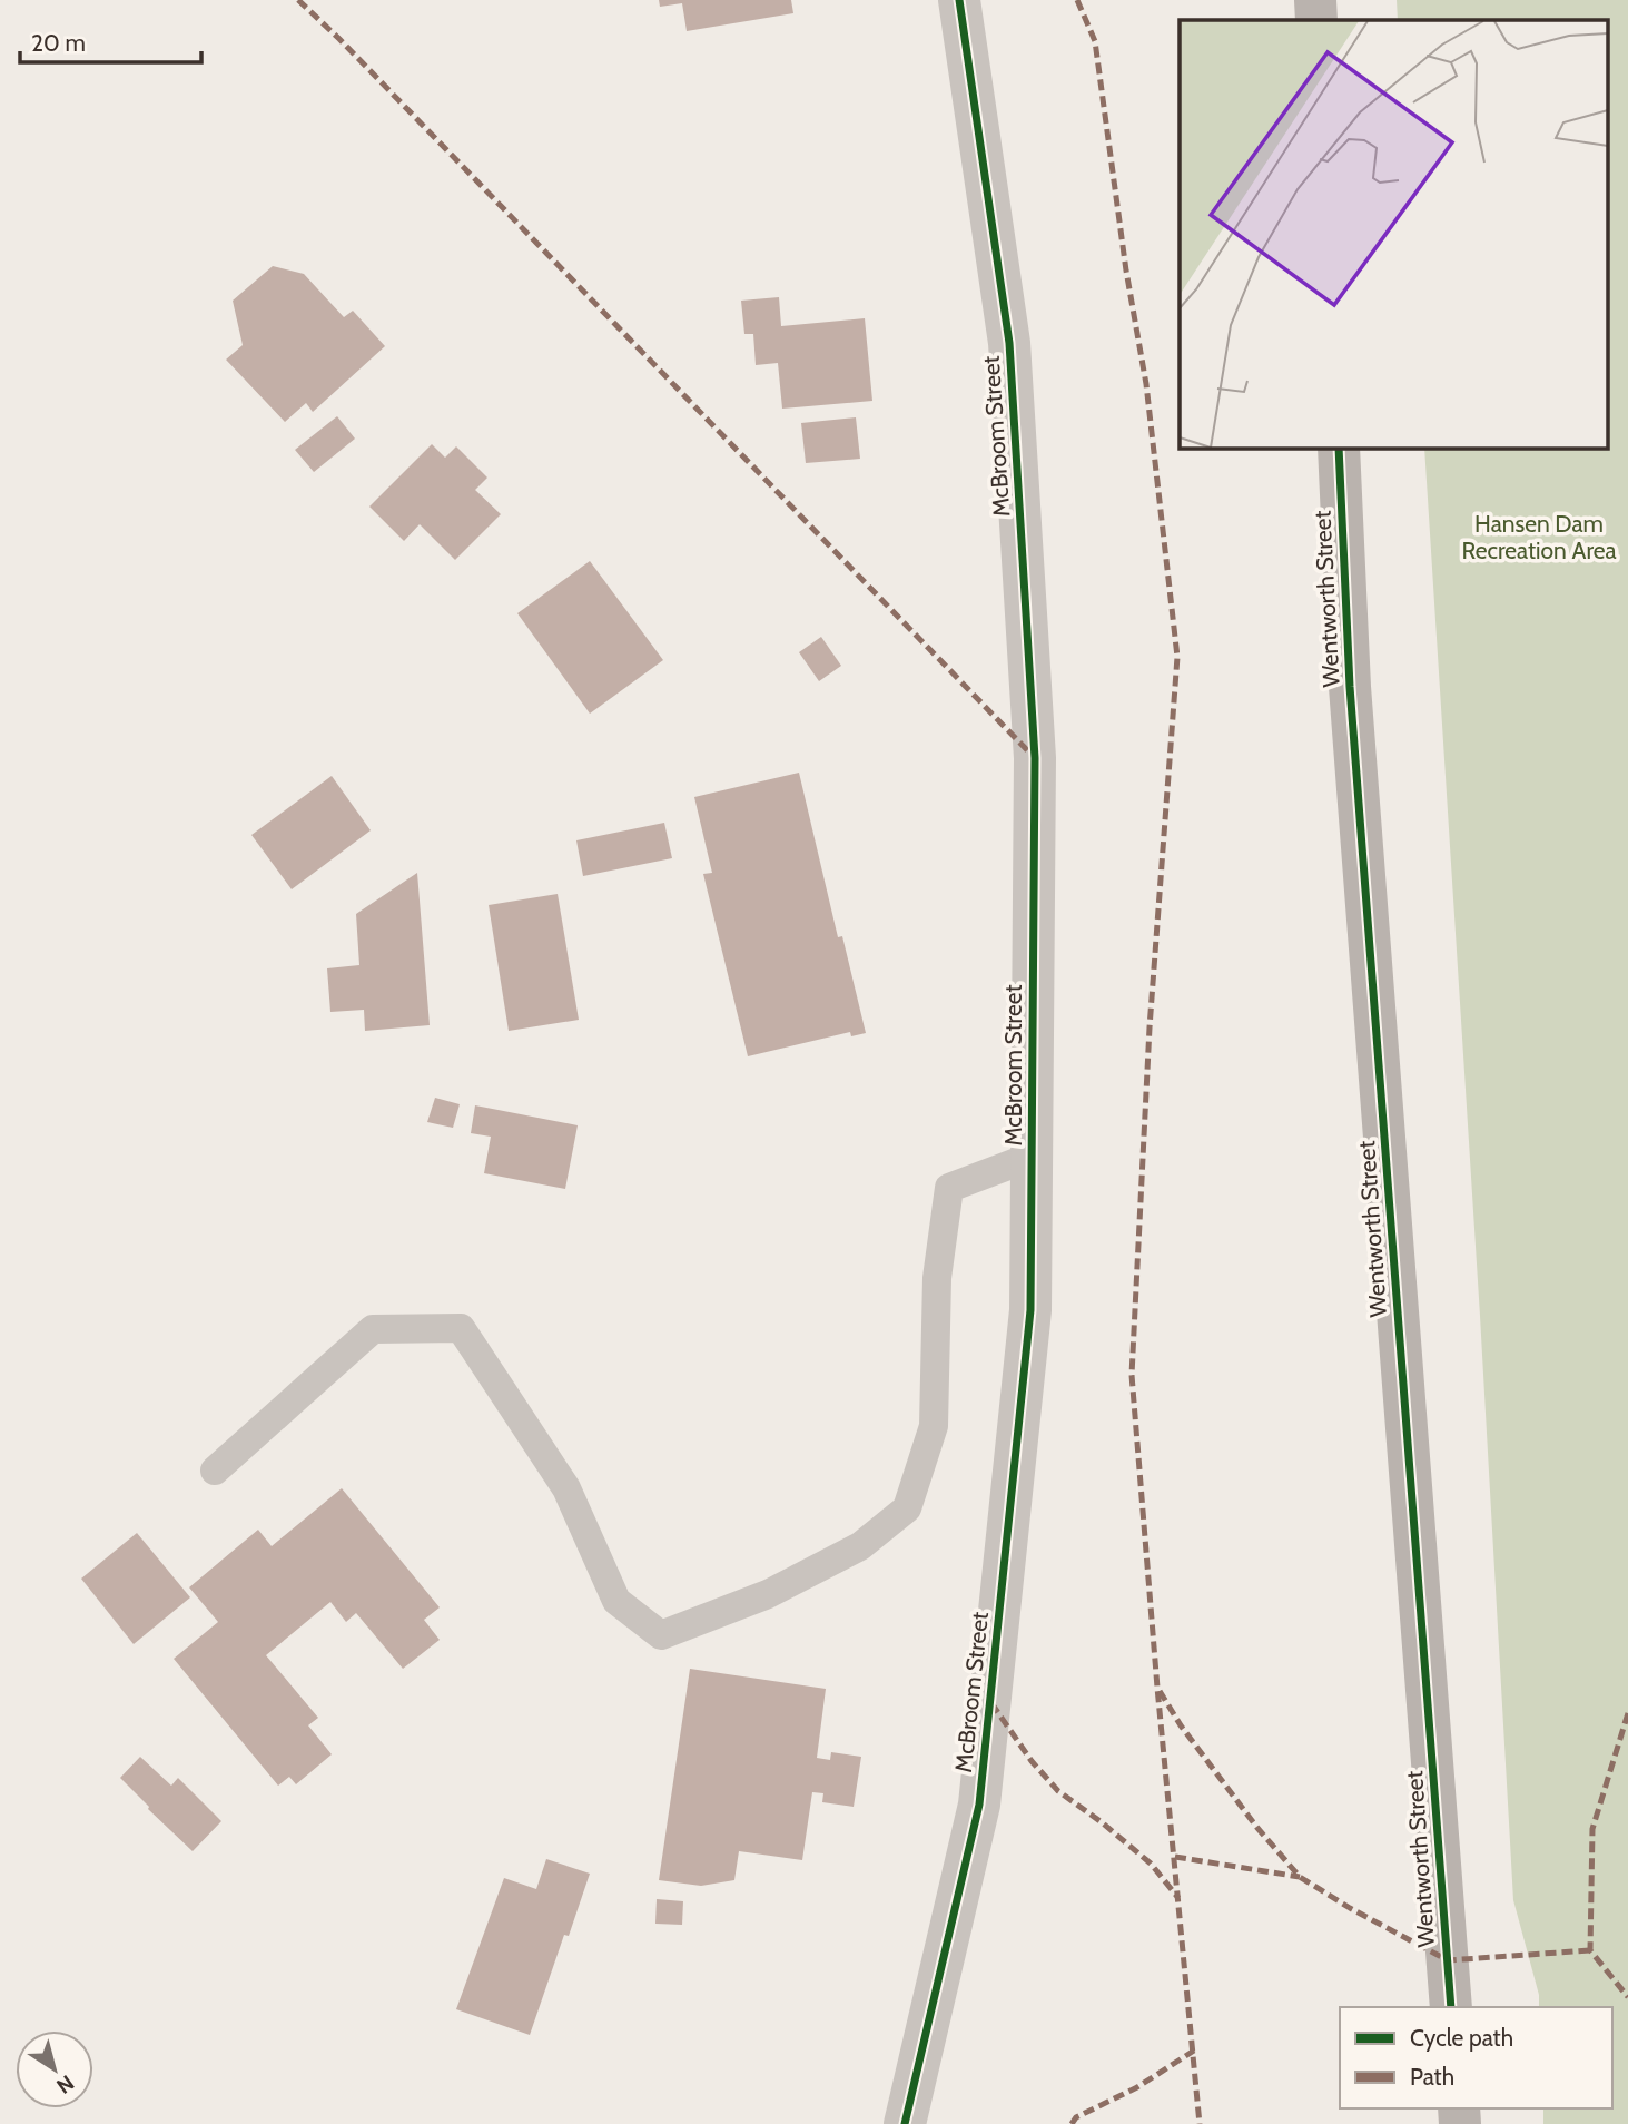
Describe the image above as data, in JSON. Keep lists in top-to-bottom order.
{
  "streets": {
    "main road": ["Wentworth Street"],
    "street": ["McBroom Street"]
  },
  "parks": ["Hansen Dam Recreation Area"],
  "legend": ["Cycle path", "Path"],
  "scale_bar": "20 m",
  "north": "bottom right"
}
